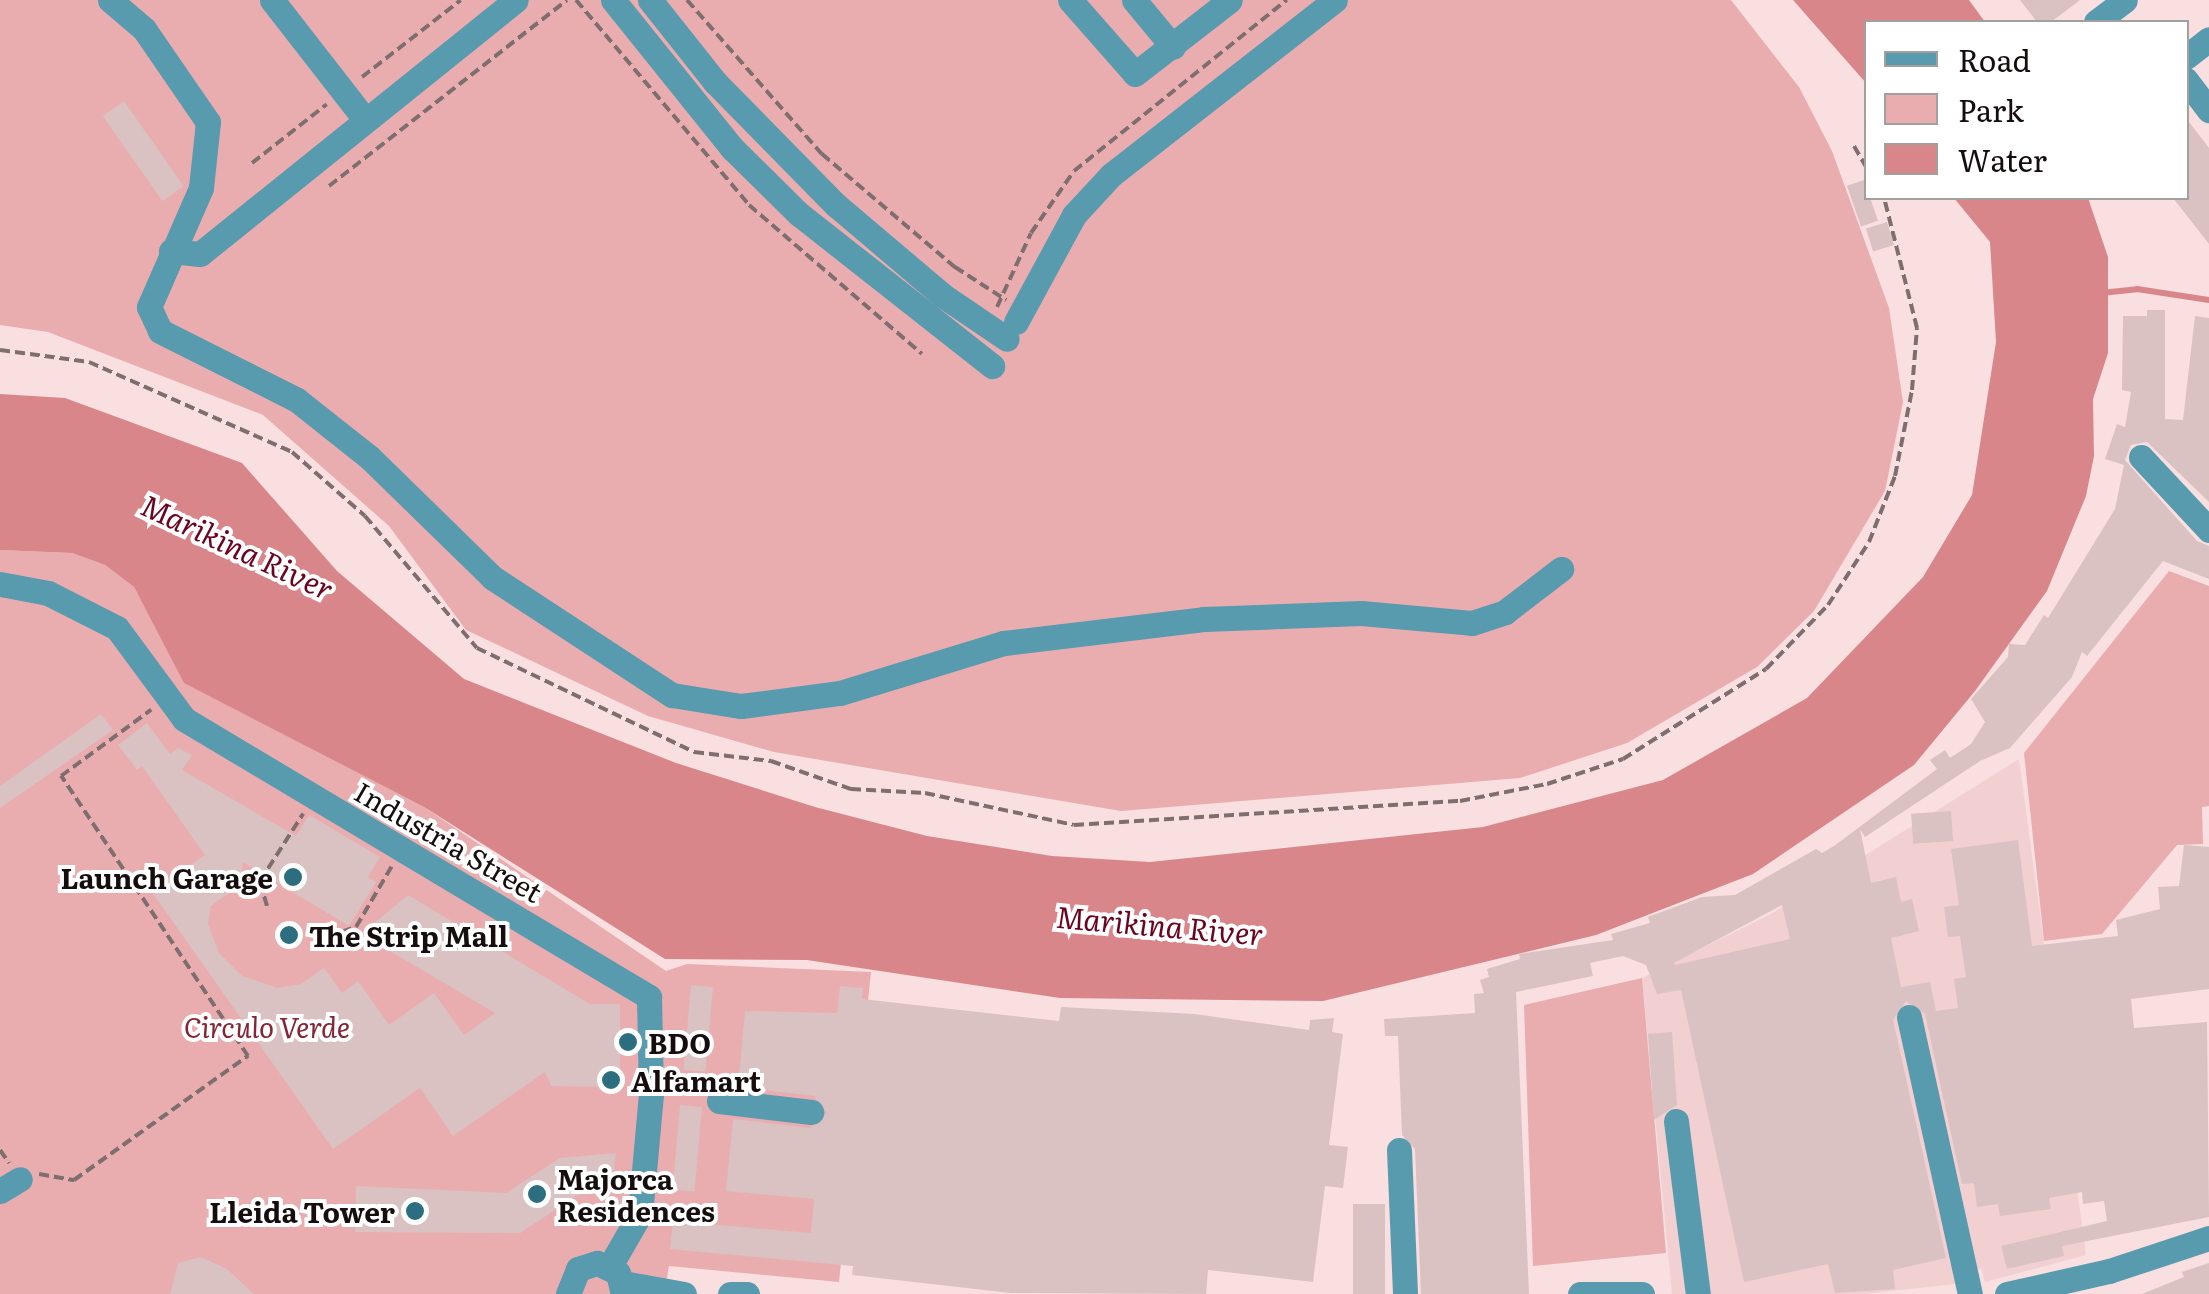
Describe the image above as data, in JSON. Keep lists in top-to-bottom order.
{
  "streets": {
    "street": ["Industria Street"]
  },
  "water": ["Marikina River"],
  "parks": ["Circulo Verde"],
  "places": [
    "Launch Garage",
    "The Strip Mall",
    "BDO",
    "Alfamart",
    "Majorca Residences",
    "Lleida Tower"
  ],
  "legend": ["Road", "Park", "Water"]
}
